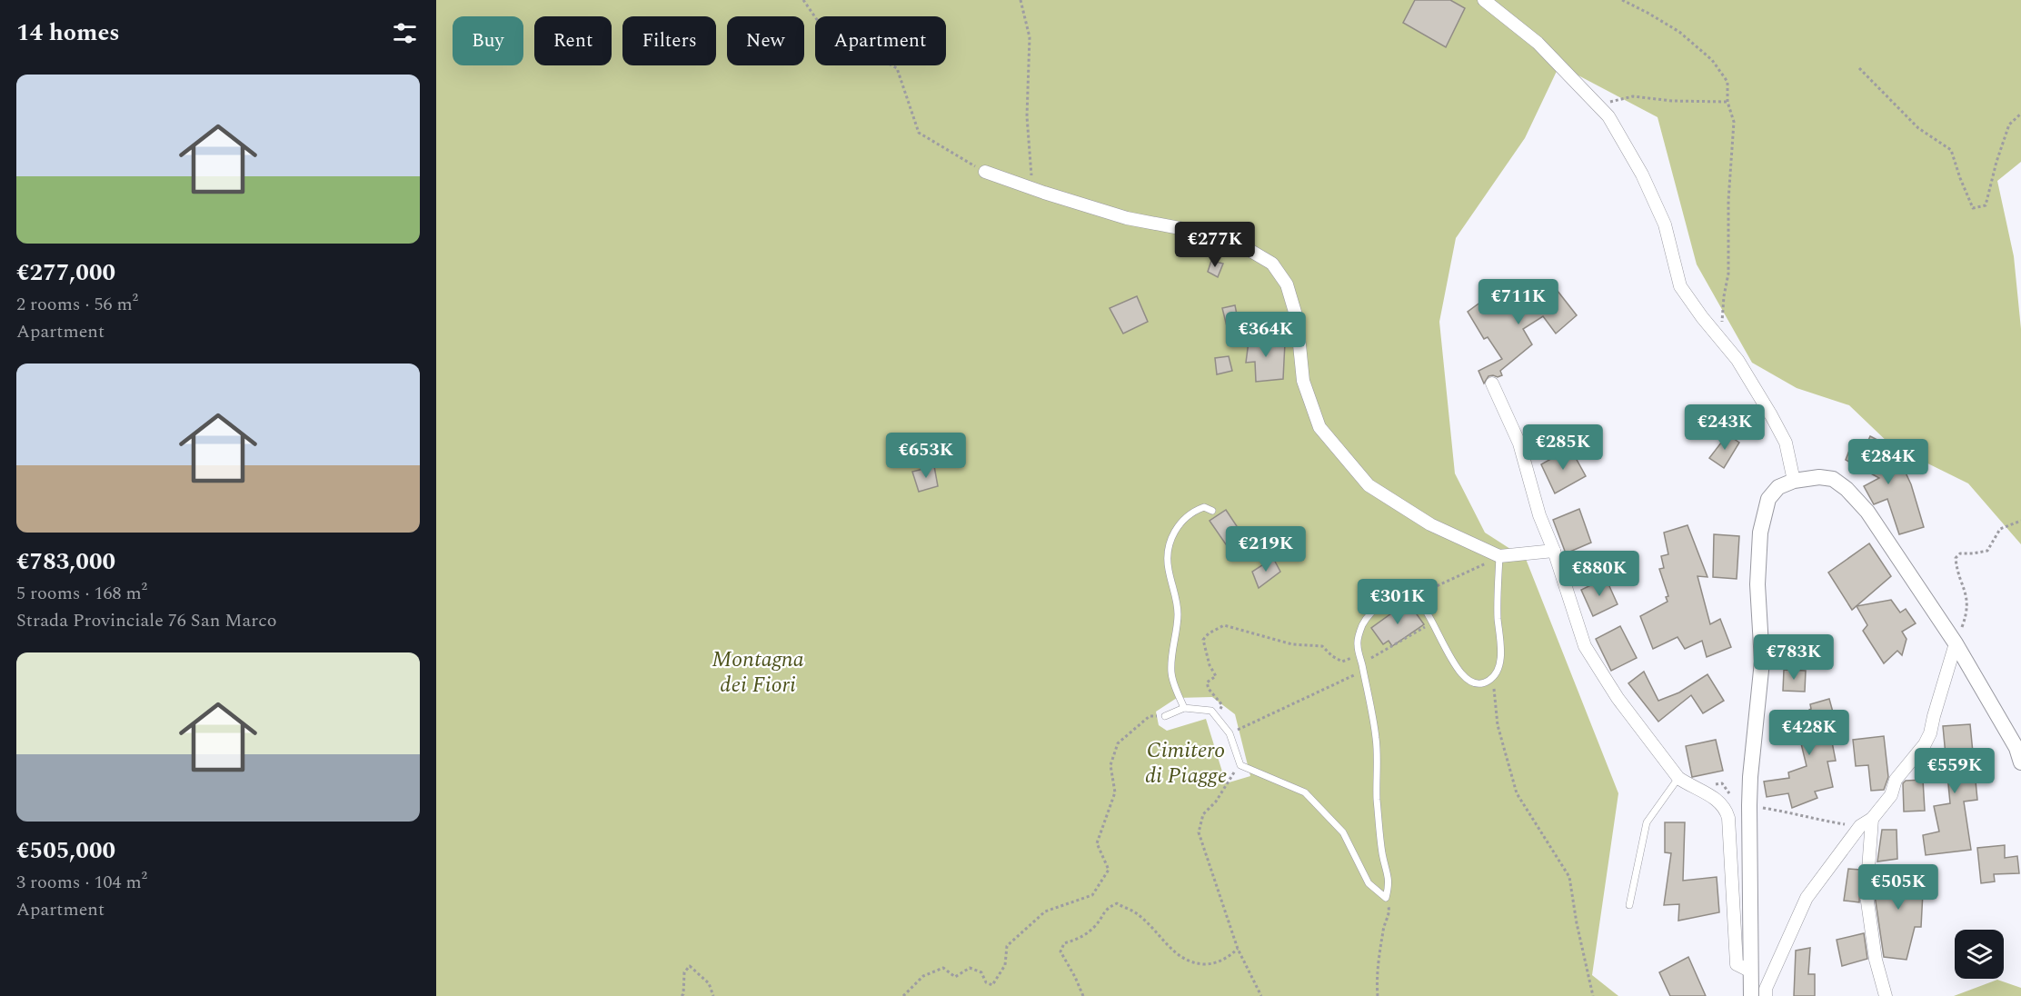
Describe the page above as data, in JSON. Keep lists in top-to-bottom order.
{
  "parks": ["Montagna dei Fiori", "Cimitero di Piagge"],
  "page": {
    "heading": "14 homes",
    "chip": [
      "Buy",
      "Rent",
      "Filters",
      "New",
      "Apartment"
    ],
    "list": [
      {
        "name": "€277,000",
        "note": "2 rooms · 56 m² · Apartment"
      },
      {
        "name": "€783,000",
        "note": "5 rooms · 168 m² · Strada Provinciale 76 San Marco"
      },
      {
        "name": "€505,000",
        "note": "3 rooms · 104 m² · Apartment"
      }
    ],
    "price": [
      "€277K",
      "€711K",
      "€364K",
      "€243K",
      "€285K",
      "€653K",
      "€284K",
      "€219K",
      "€880K",
      "€301K",
      "€783K",
      "€428K",
      "€559K",
      "€505K"
    ]
  }
}
